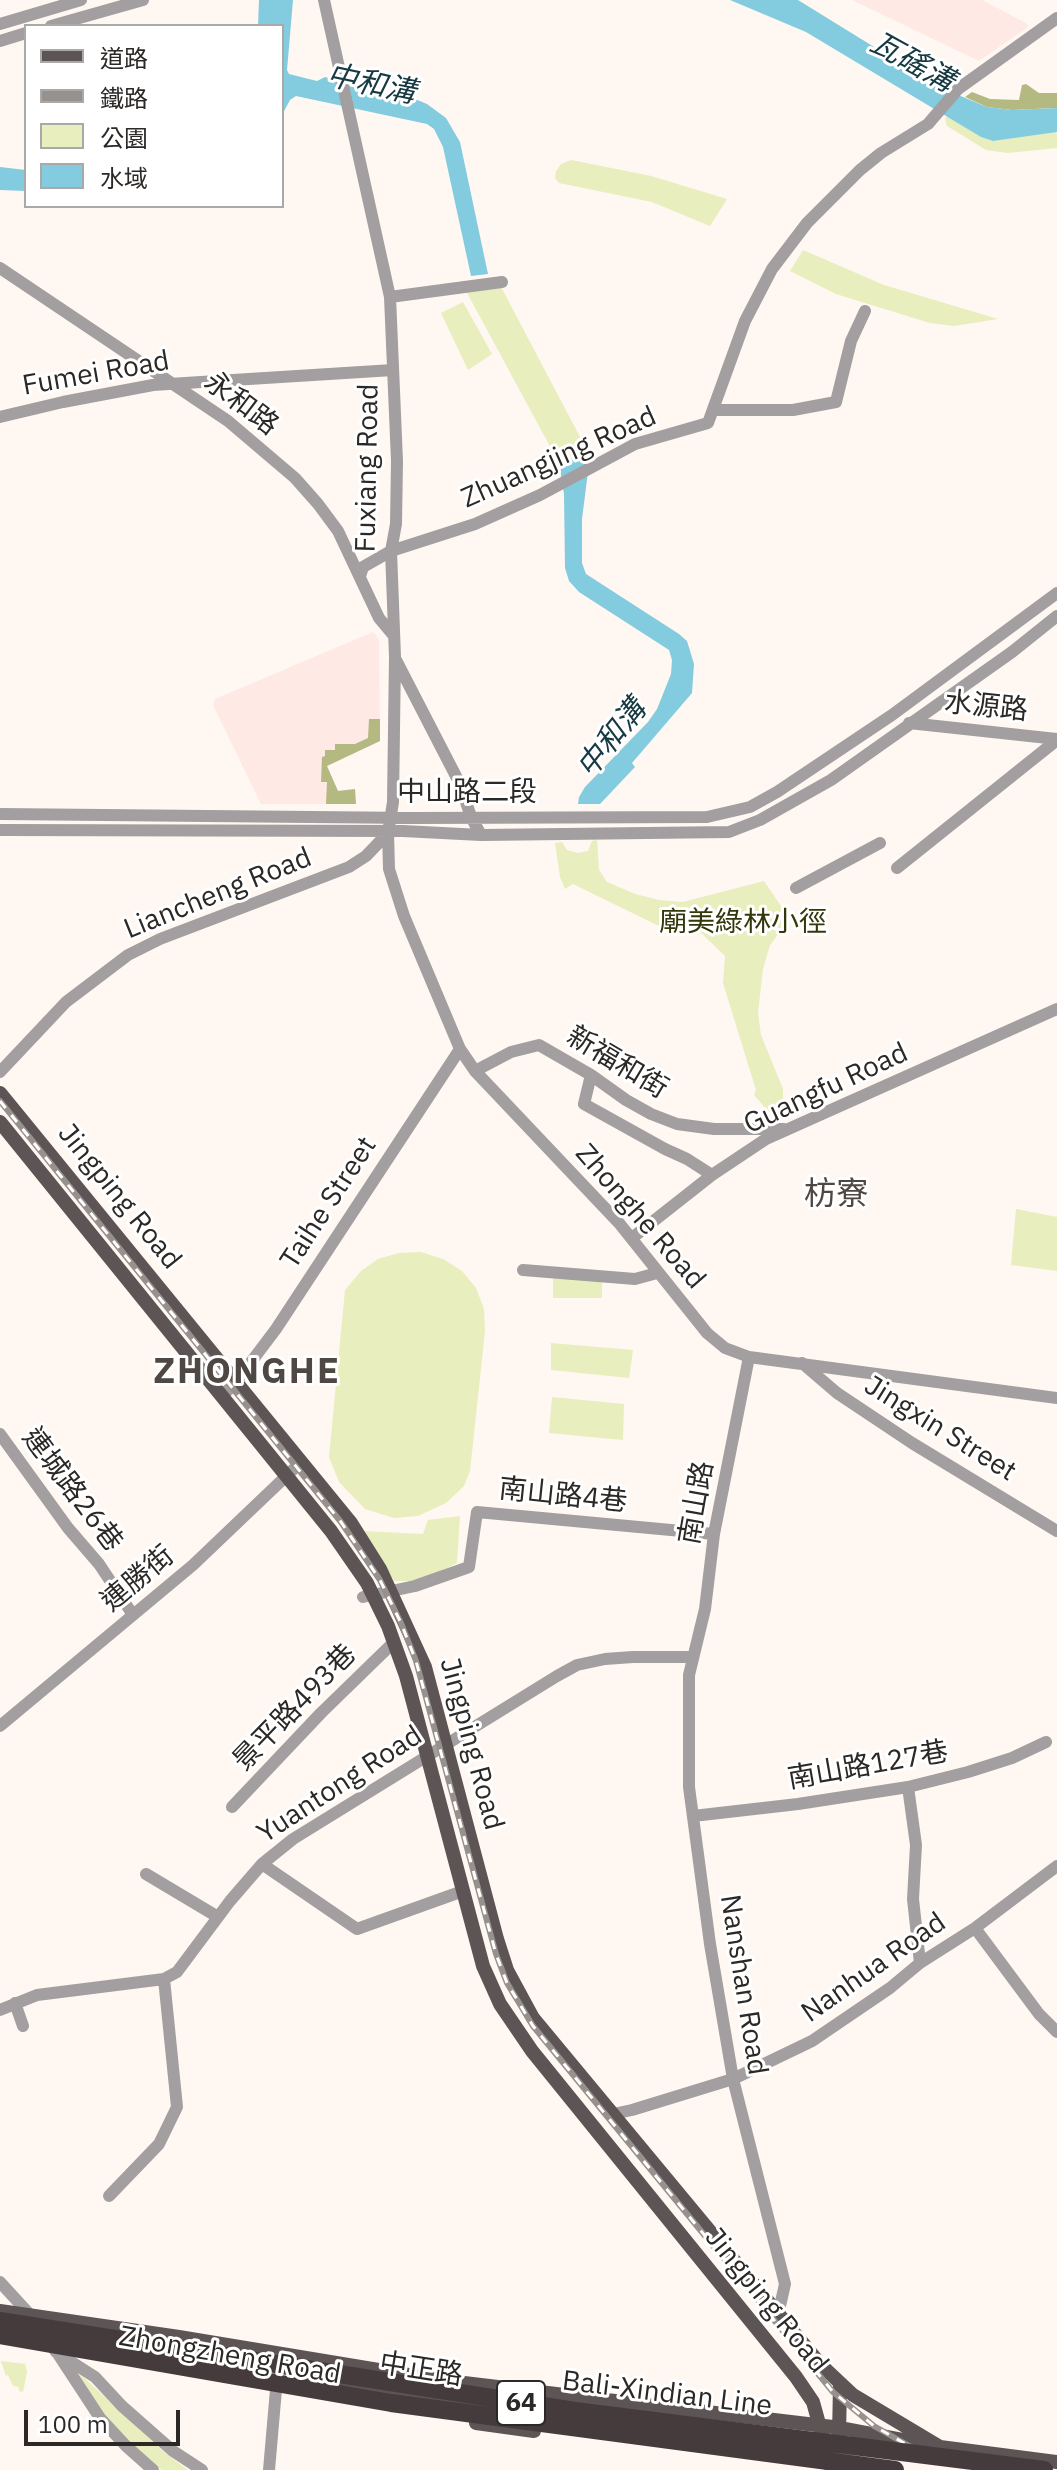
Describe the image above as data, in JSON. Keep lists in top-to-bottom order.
{
  "streets": {
    "highway": ["Bali-Xindian Line", "64"],
    "main road": ["Jingping Road", "Zhongzheng Road", "中正路"],
    "street": [
      "Fumei Road",
      "永和路",
      "Zhuangjing Road",
      "Fuxiang Road",
      "水源路",
      "中山路二段",
      "Liancheng Road",
      "新福和街",
      "Guangfu Road",
      "Taihe Street",
      "Zhonghe Road",
      "Jingxin Street",
      "連城路26巷",
      "南山路4巷",
      "南山路",
      "連勝街",
      "景平路493巷",
      "南山路127巷",
      "Yuantong Road",
      "Nanhua Road",
      "Nanshan Road"
    ]
  },
  "crossings": [
    ["Fumei Road", "永和路"],
    ["Fumei Road", "Fuxiang Road"],
    ["永和路", "Zhuangjing Road"],
    ["永和路", "Fuxiang Road"],
    ["Zhuangjing Road", "Fuxiang Road"],
    ["Fuxiang Road", "中山路二段"],
    ["Fuxiang Road", "Zhonghe Road"],
    ["水源路", "中山路二段"],
    ["中山路二段", "Liancheng Road"],
    ["中山路二段", "Zhonghe Road"],
    ["Liancheng Road", "Zhonghe Road"],
    ["新福和街", "Guangfu Road"],
    ["新福和街", "Zhonghe Road"],
    ["Guangfu Road", "Zhonghe Road"],
    ["Jingping Road", "Taihe Street"],
    ["Jingping Road", "南山路4巷"],
    ["Jingping Road", "連勝街"],
    ["Jingping Road", "景平路493巷"],
    ["Jingping Road", "Yuantong Road"],
    ["Jingping Road", "Nanhua Road"],
    ["Jingping Road", "Nanshan Road"],
    ["Jingping Road", "Zhongzheng Road"],
    ["Jingping Road", "中正路"],
    ["Taihe Street", "Zhonghe Road"],
    ["Zhonghe Road", "Jingxin Street"],
    ["Zhonghe Road", "南山路"],
    ["連城路26巷", "連勝街"],
    ["南山路4巷", "南山路"],
    ["南山路", "Yuantong Road"],
    ["南山路", "Nanshan Road"],
    ["南山路127巷", "Nanshan Road"],
    ["Yuantong Road", "Nanshan Road"],
    ["Nanhua Road", "Nanshan Road"]
  ],
  "districts": ["枋寮", "ZHONGHE"],
  "water": ["瓦磘溝", "中和溝"],
  "parks": ["廟美綠林小徑"],
  "legend": [
    "道路",
    "鐵路",
    "公園",
    "水域"
  ],
  "scale_bar": "100 m"
}
